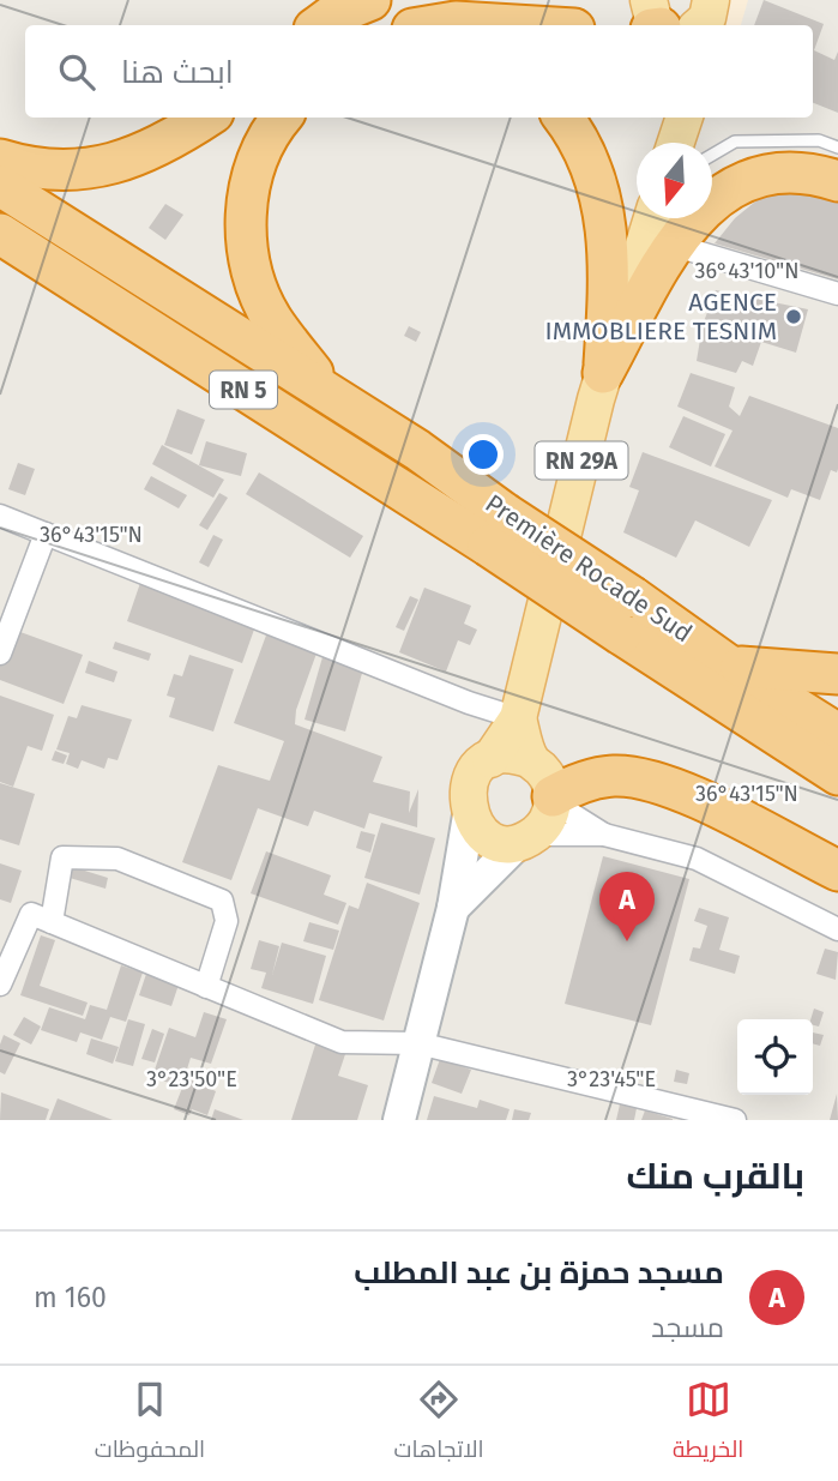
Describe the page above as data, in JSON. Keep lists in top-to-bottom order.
{
  "streets": {
    "highway": ["RN 5", "Première Rocade Sud"],
    "main road": ["RN 29A"]
  },
  "places": ["AGENCE IMMOBLIERE TESNIM"],
  "north": "bottom",
  "page": {
    "search": "ابحث هنا",
    "pins": "A",
    "heading": "بالقرب منك",
    "list": [
      {
        "mark": "A",
        "name": "مسجد حمزة بن عبد المطلب",
        "note": "مسجد",
        "value": "160 m"
      }
    ],
    "nav": ["الخريطة", "الاتجاهات", "المحفوظات"]
  },
  "coordinates": [
    "36°43'10\"N",
    "36°43'15\"N",
    "3°23'50\"E",
    "3°23'45\"E"
  ]
}
